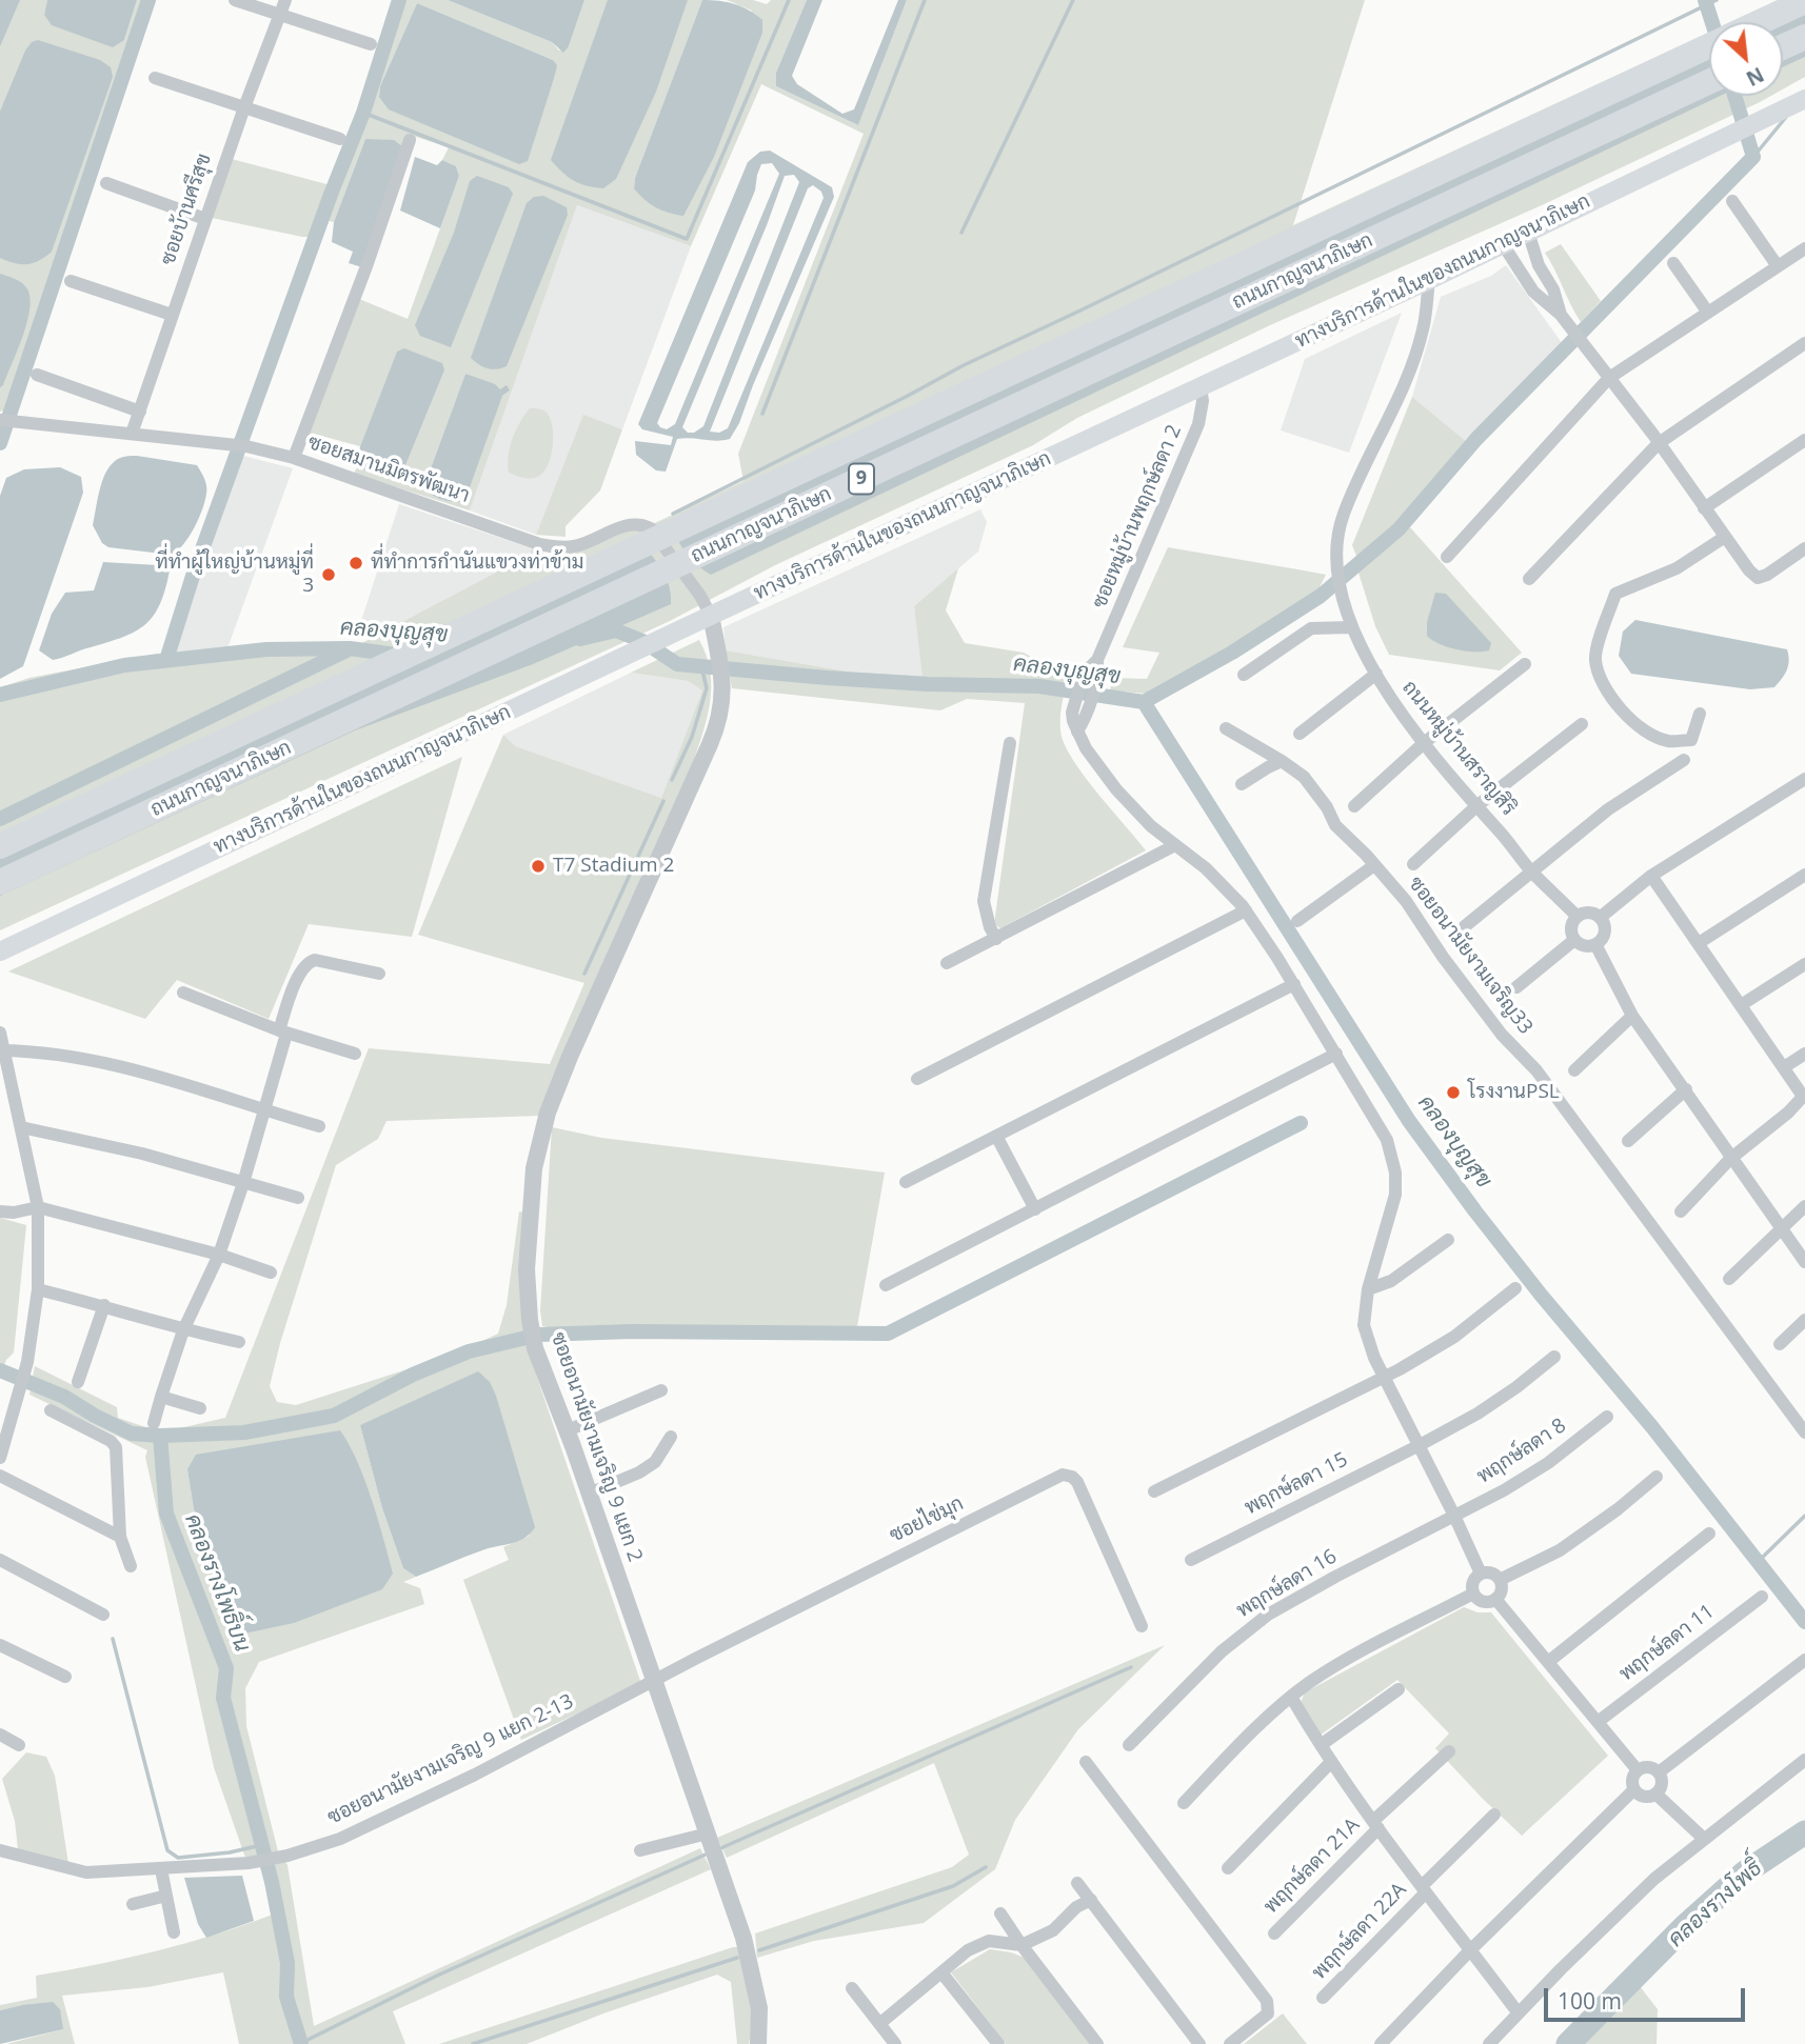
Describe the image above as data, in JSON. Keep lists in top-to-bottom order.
{
  "streets": {
    "highway": ["ถนนกาญจนาภิเษก", "9"],
    "main road": ["ทางบริการด้านในของถนนกาญจนาภิเษก"],
    "street": [
      "ซอยบ้านศรีสุข",
      "ซอยสมานมิตรพัฒนา",
      "ซอยหมู่บ้านพฤกษ์ลดา 2",
      "ถนนหมู่บ้านสราญสิริ",
      "ซอยอนามัยงามเจริญ33",
      "ซอยอนามัยงามเจริญ 9 แยก 2",
      "พฤกษ์ลดา 8",
      "พฤกษ์ลดา 15",
      "ซอยไข่มุก",
      "พฤกษ์ลดา 16",
      "พฤกษ์ลดา 11",
      "ซอยอนามัยงามเจริญ 9 แยก 2-13",
      "พฤกษ์ลดา 21A",
      "พฤกษ์ลดา 22A"
    ]
  },
  "crossings": [
    ["ซอยบ้านศรีสุข", "ซอยสมานมิตรพัฒนา"],
    ["ทางบริการด้านในของถนนกาญจนาภิเษก", "ซอยสมานมิตรพัฒนา"],
    ["ทางบริการด้านในของถนนกาญจนาภิเษก", "ซอยหมู่บ้านพฤกษ์ลดา 2"],
    ["ทางบริการด้านในของถนนกาญจนาภิเษก", "ถนนหมู่บ้านสราญสิริ"],
    ["ทางบริการด้านในของถนนกาญจนาภิเษก", "ซอยอนามัยงามเจริญ 9 แยก 2"],
    ["ซอยสมานมิตรพัฒนา", "ซอยอนามัยงามเจริญ 9 แยก 2"],
    ["ซอยอนามัยงามเจริญ 9 แยก 2", "ซอยไข่มุก"],
    ["ซอยอนามัยงามเจริญ 9 แยก 2", "ซอยอนามัยงามเจริญ 9 แยก 2-13"],
    ["พฤกษ์ลดา 8", "พฤกษ์ลดา 16"],
    ["ซอยไข่มุก", "ซอยอนามัยงามเจริญ 9 แยก 2-13"]
  ],
  "water": ["คลองบุญสุข", "คลองรางโพธิ์บน", "คลองรางโพธิ์"],
  "places": [
    "ที่ทำการกำนันแขวงท่าข้าม",
    "ที่ทำผู้ใหญ่บ้านหมู่ที่ 3",
    "T7 Stadium 2",
    "โรงงานPSL"
  ],
  "scale_bar": "100 m",
  "north": "bottom right"
}
